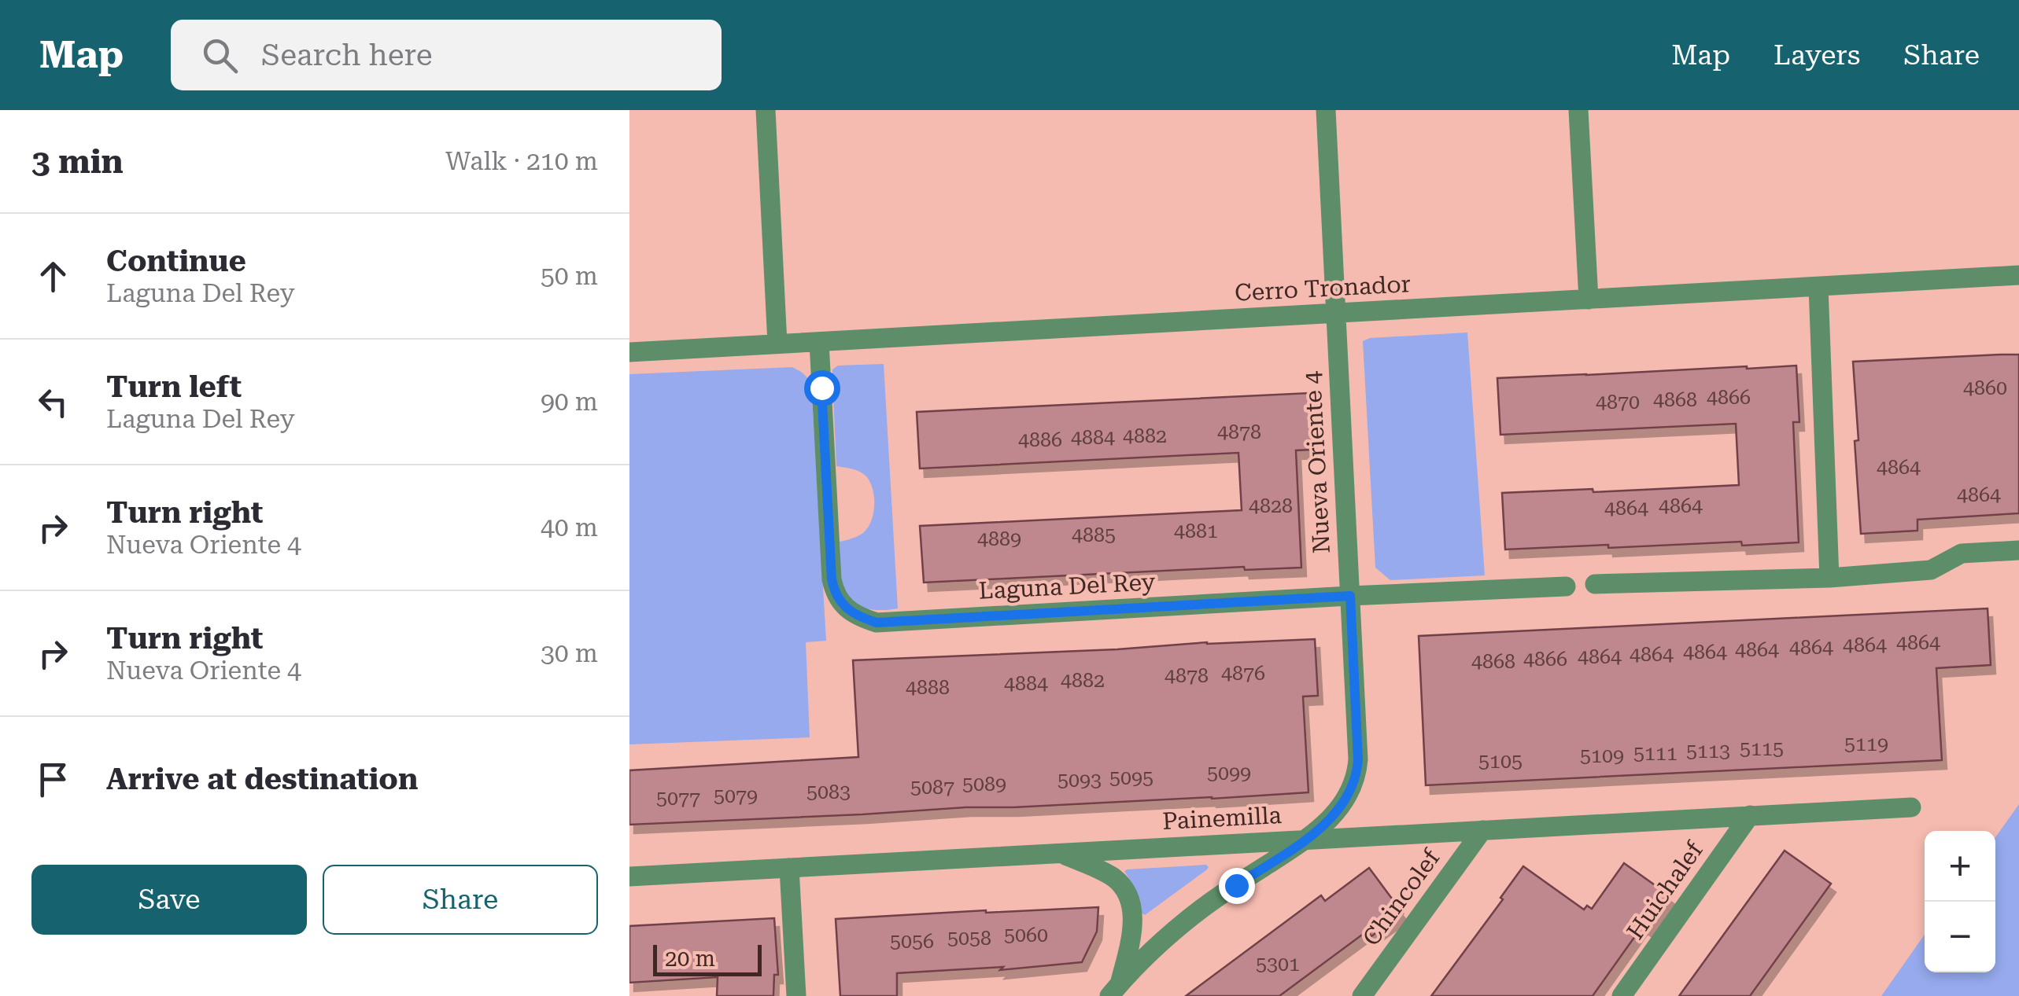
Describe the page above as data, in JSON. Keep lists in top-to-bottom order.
{
  "streets": {
    "street": [
      "Cerro Tronador",
      "Nueva Oriente 4",
      "Laguna Del Rey",
      "Painemilla",
      "Huichalef",
      "Chincolef"
    ]
  },
  "crossings": [
    ["Cerro Tronador", "Nueva Oriente 4"],
    ["Cerro Tronador", "Laguna Del Rey"],
    ["Nueva Oriente 4", "Laguna Del Rey"],
    ["Nueva Oriente 4", "Painemilla"],
    ["Painemilla", "Huichalef"],
    ["Painemilla", "Chincolef"]
  ],
  "house_numbers": [
    "4860",
    "4866",
    "4868",
    "4870",
    "4878",
    "4882",
    "4884",
    "4886",
    "4864",
    "4864",
    "4828",
    "4864",
    "4864",
    "4881",
    "4885",
    "4889",
    "4864",
    "4864",
    "4864",
    "4864",
    "4864",
    "4864",
    "4864",
    "4866",
    "4868",
    "4876",
    "4878",
    "4882",
    "4884",
    "4888",
    "5119",
    "5115",
    "5113",
    "5111",
    "5109",
    "5105",
    "5099",
    "5095",
    "5093",
    "5089",
    "5087",
    "5083",
    "5079",
    "5077",
    "5060",
    "5058",
    "5056",
    "5301"
  ],
  "scale_bar": "20 m",
  "page": {
    "header": "Map",
    "search": "Search here",
    "nav": ["Map", "Layers", "Share"],
    "heading": ["3 min", "Walk · 210 m"],
    "list": [
      ["Continue", "Laguna Del Rey", "50 m"],
      ["Turn left", "Laguna Del Rey", "90 m"],
      ["Turn right", "Nueva Oriente 4", "40 m"],
      ["Turn right", "Nueva Oriente 4", "30 m"],
      "Arrive at destination"
    ],
    "map_buttons": ["+", "−"],
    "buttons": ["Save", "Share"],
    "scale": "20 m"
  }
}
